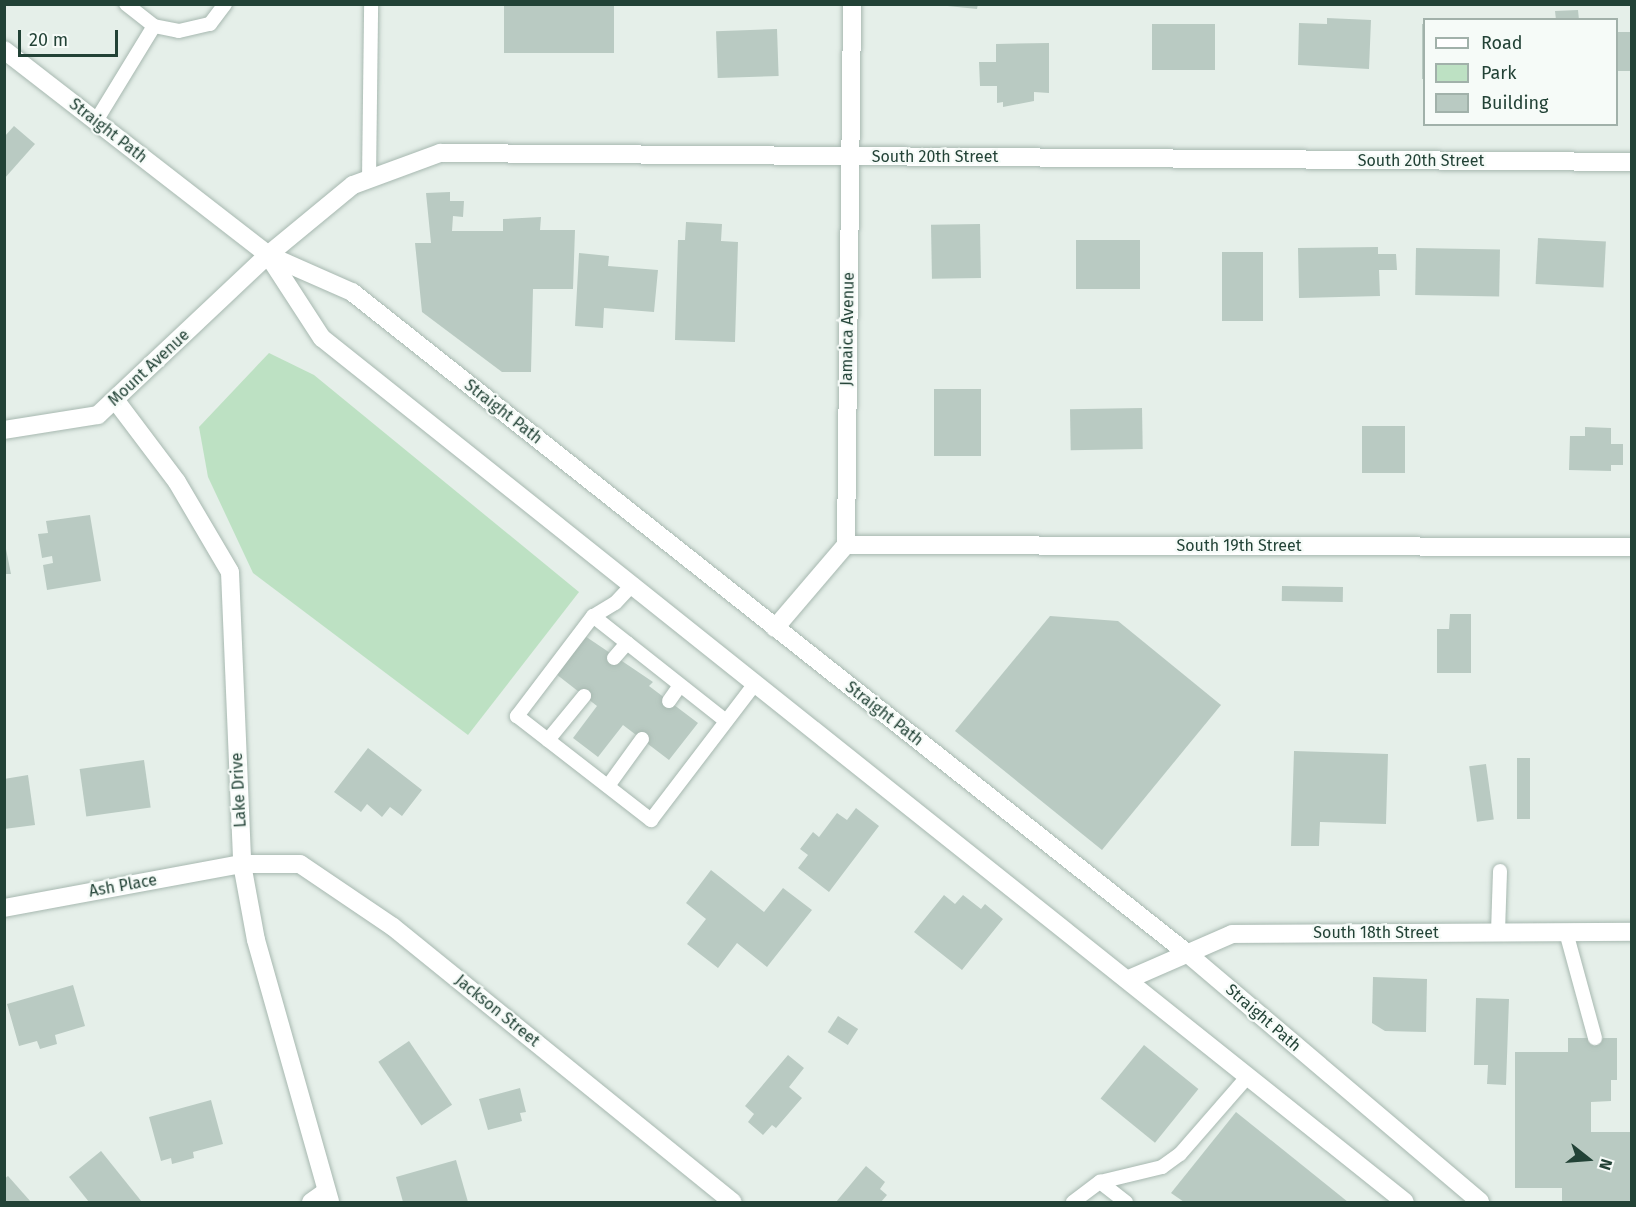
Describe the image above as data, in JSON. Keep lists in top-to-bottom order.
{
  "streets": {
    "street": [
      "Straight Path",
      "South 20th Street",
      "Jamaica Avenue",
      "Mount Avenue",
      "South 19th Street",
      "Lake Drive",
      "Ash Place",
      "South 18th Street",
      "Jackson Street"
    ]
  },
  "crossings": [
    ["Straight Path", "South 20th Street"],
    ["Straight Path", "Mount Avenue"],
    ["Straight Path", "South 18th Street"],
    ["South 20th Street", "Jamaica Avenue"],
    ["South 20th Street", "Mount Avenue"],
    ["Jamaica Avenue", "South 19th Street"],
    ["Mount Avenue", "Lake Drive"],
    ["Lake Drive", "Ash Place"],
    ["Lake Drive", "Jackson Street"],
    ["Ash Place", "Jackson Street"]
  ],
  "legend": ["Road", "Park", "Building"],
  "scale_bar": "20 m",
  "north": "right"
}
